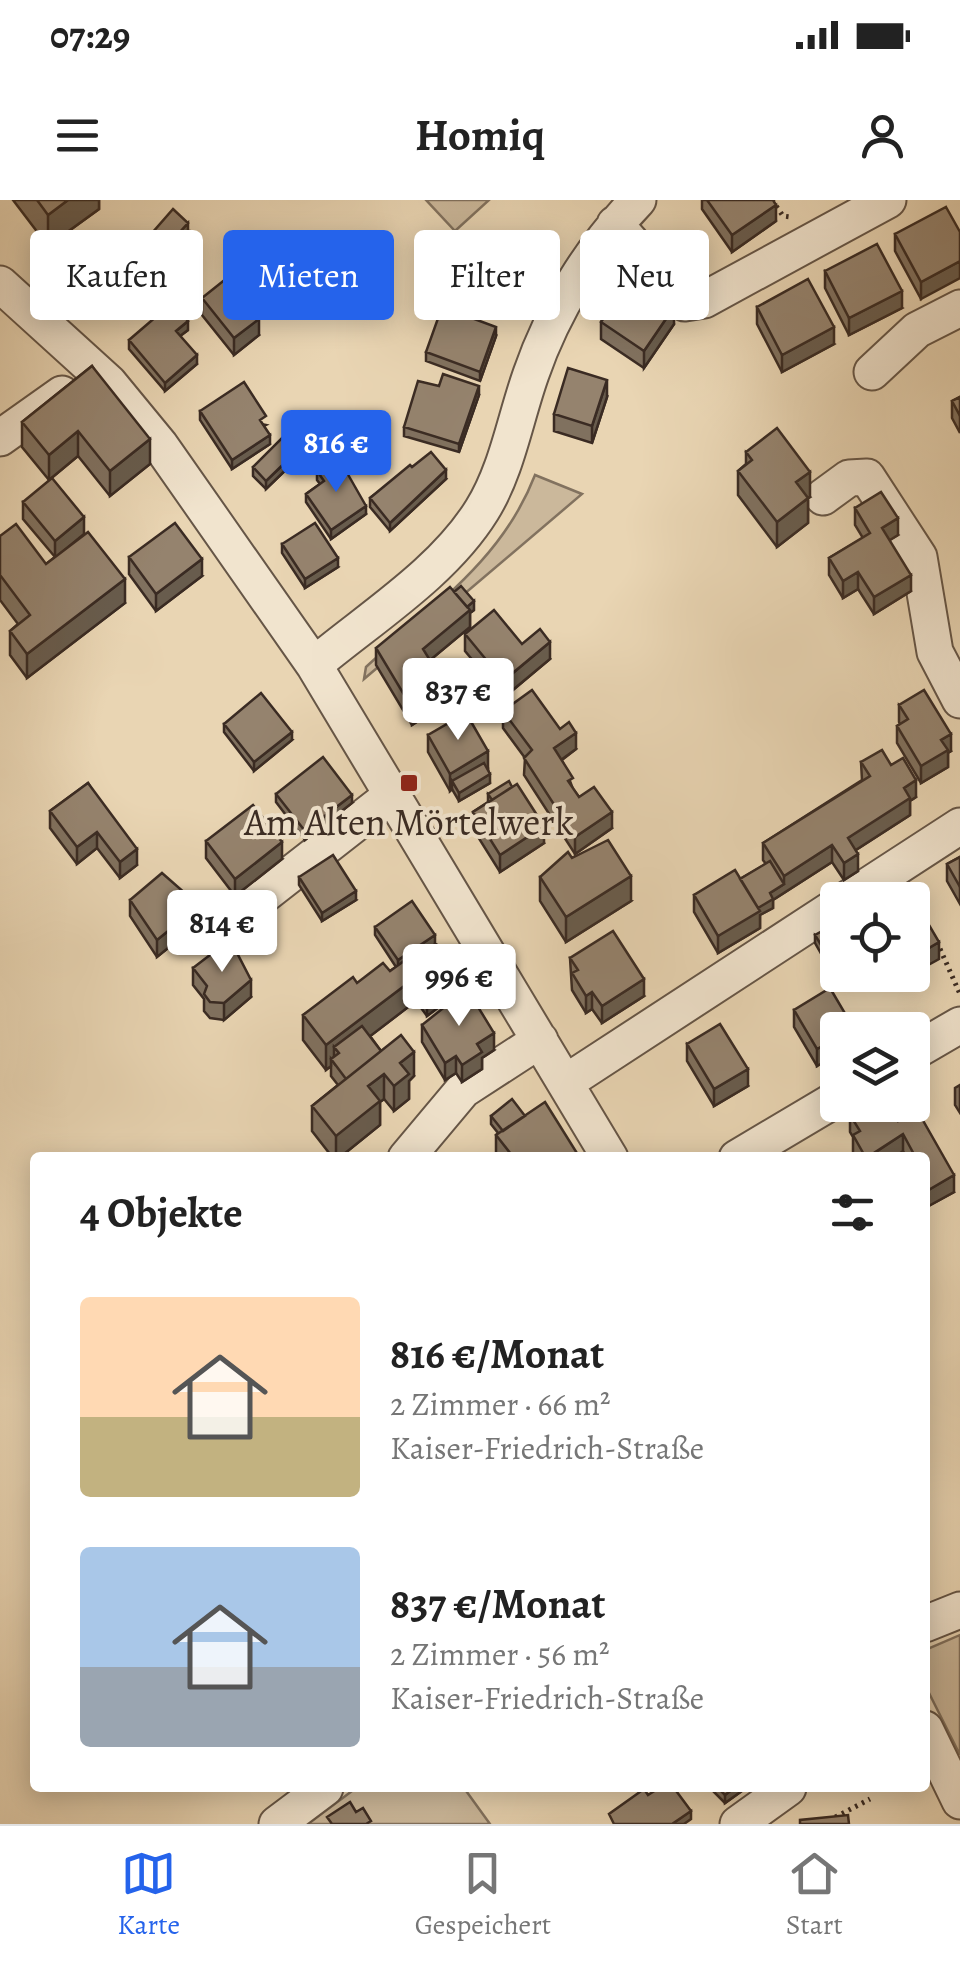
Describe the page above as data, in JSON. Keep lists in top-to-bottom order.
{
  "places": {
    "transit": ["Am Alten Mörtelwerk"]
  },
  "page": {
    "status": "07:29",
    "header": "Homiq",
    "chip": [
      "Kaufen",
      "Mieten",
      "Filter",
      "Neu"
    ],
    "price": [
      "816 €",
      "837 €",
      "814 €",
      "996 €"
    ],
    "heading": "4 Objekte",
    "list": [
      {
        "name": "816 €/Monat",
        "note": "2 Zimmer · 66 m² · Kaiser-Friedrich-Straße"
      },
      {
        "name": "837 €/Monat",
        "note": "2 Zimmer · 56 m² · Kaiser-Friedrich-Straße"
      }
    ],
    "tabs": ["Karte", "Gespeichert", "Start"]
  }
}
